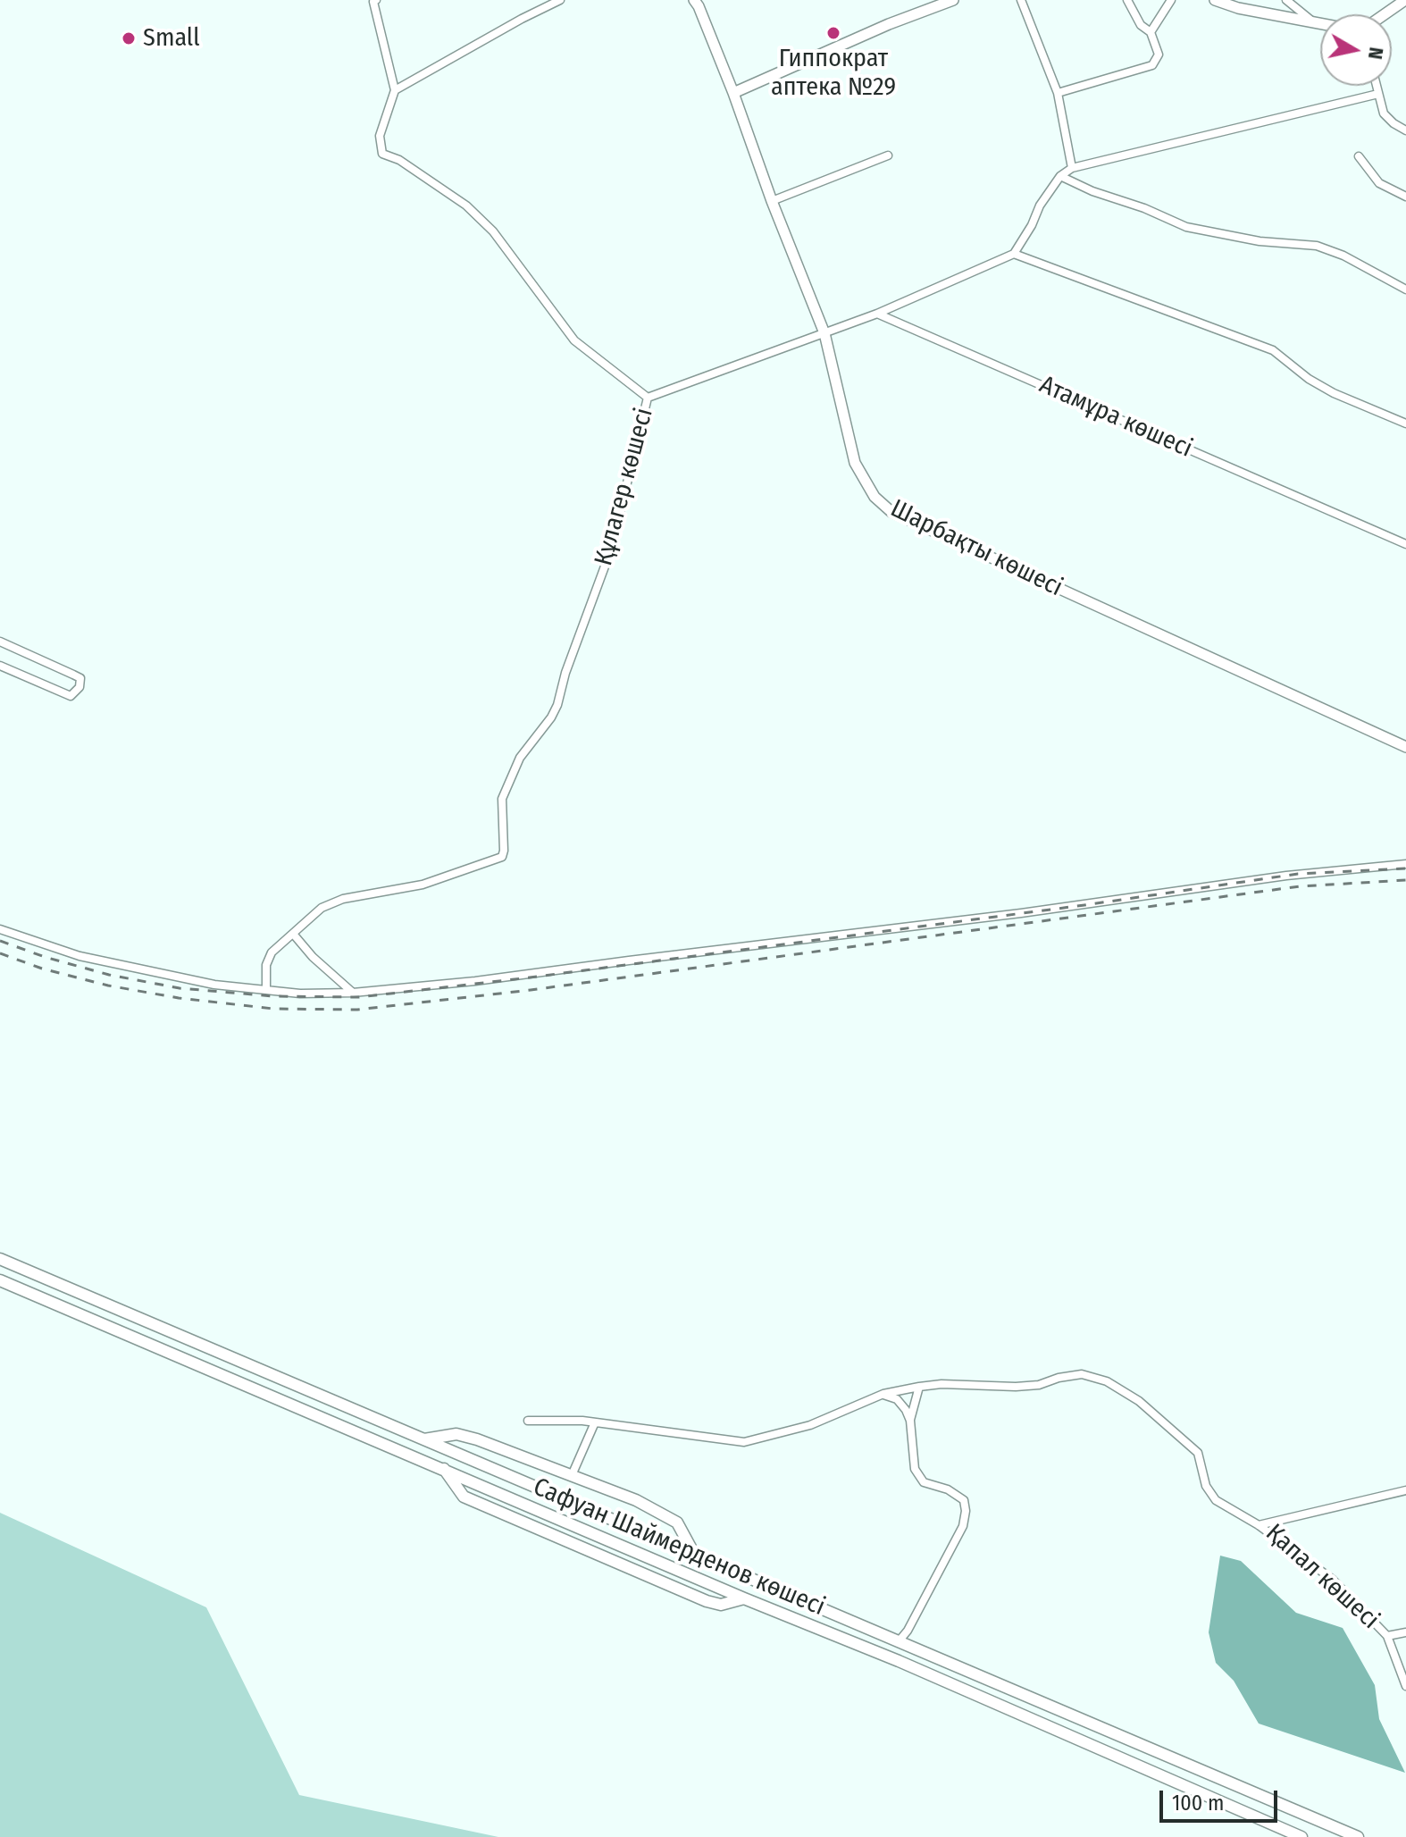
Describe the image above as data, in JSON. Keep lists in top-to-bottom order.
{
  "streets": {
    "main road": ["Сафуан Шаймерденов көшесі"],
    "street": [
      "Атамұра көшесі",
      "Құлагер көшесі",
      "Шарбақты көшесі",
      "Қапал көшесі"
    ]
  },
  "crossings": [
    ["Құлагер көшесі", "Шарбақты көшесі"]
  ],
  "places": ["Гиппократ аптека №29", "Small"],
  "scale_bar": "100 m",
  "north": "right"
}
